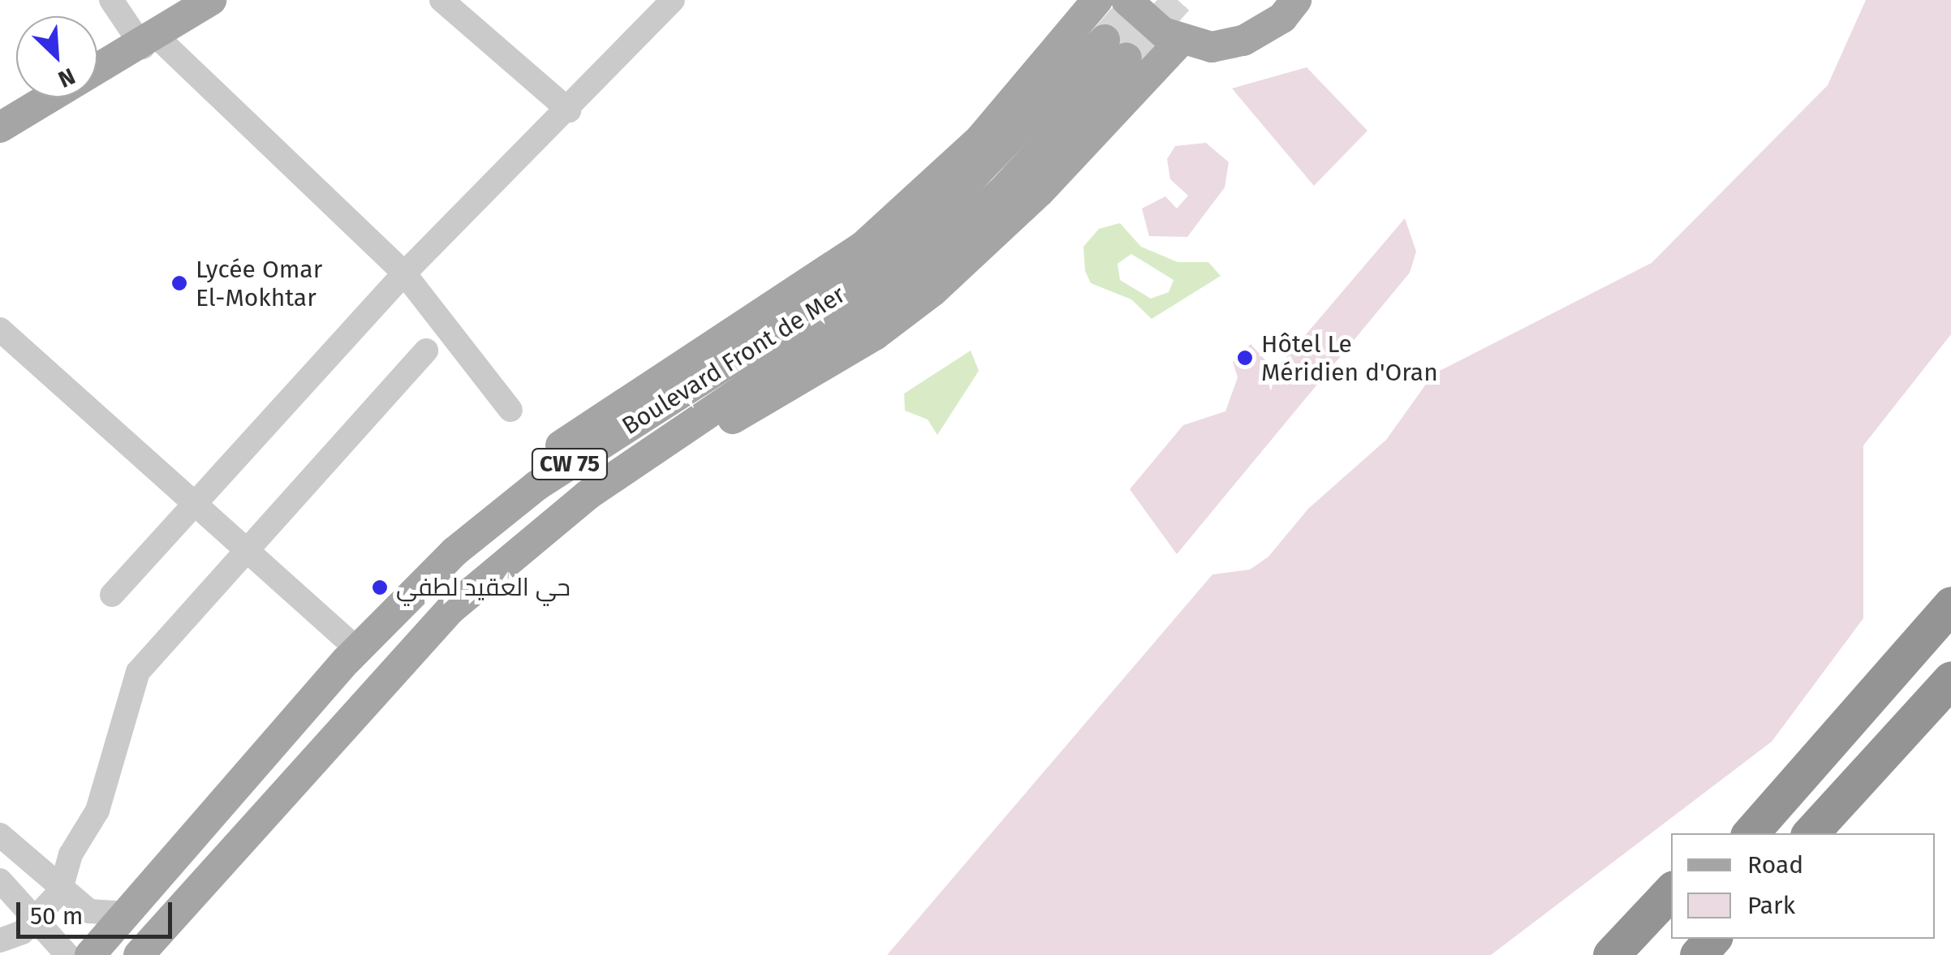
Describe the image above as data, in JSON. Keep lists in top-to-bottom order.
{
  "streets": {
    "main road": ["Boulevard Front de Mer", "CW 75"]
  },
  "crossings": [
    ["Boulevard Front de Mer", "CW 75"]
  ],
  "places": ["Lycée Omar El-Mokhtar", "Hôtel Le Méridien d'Oran", "حي العقيد لطفي"],
  "legend": ["Road", "Park"],
  "scale_bar": "50 m",
  "north": "bottom right"
}
